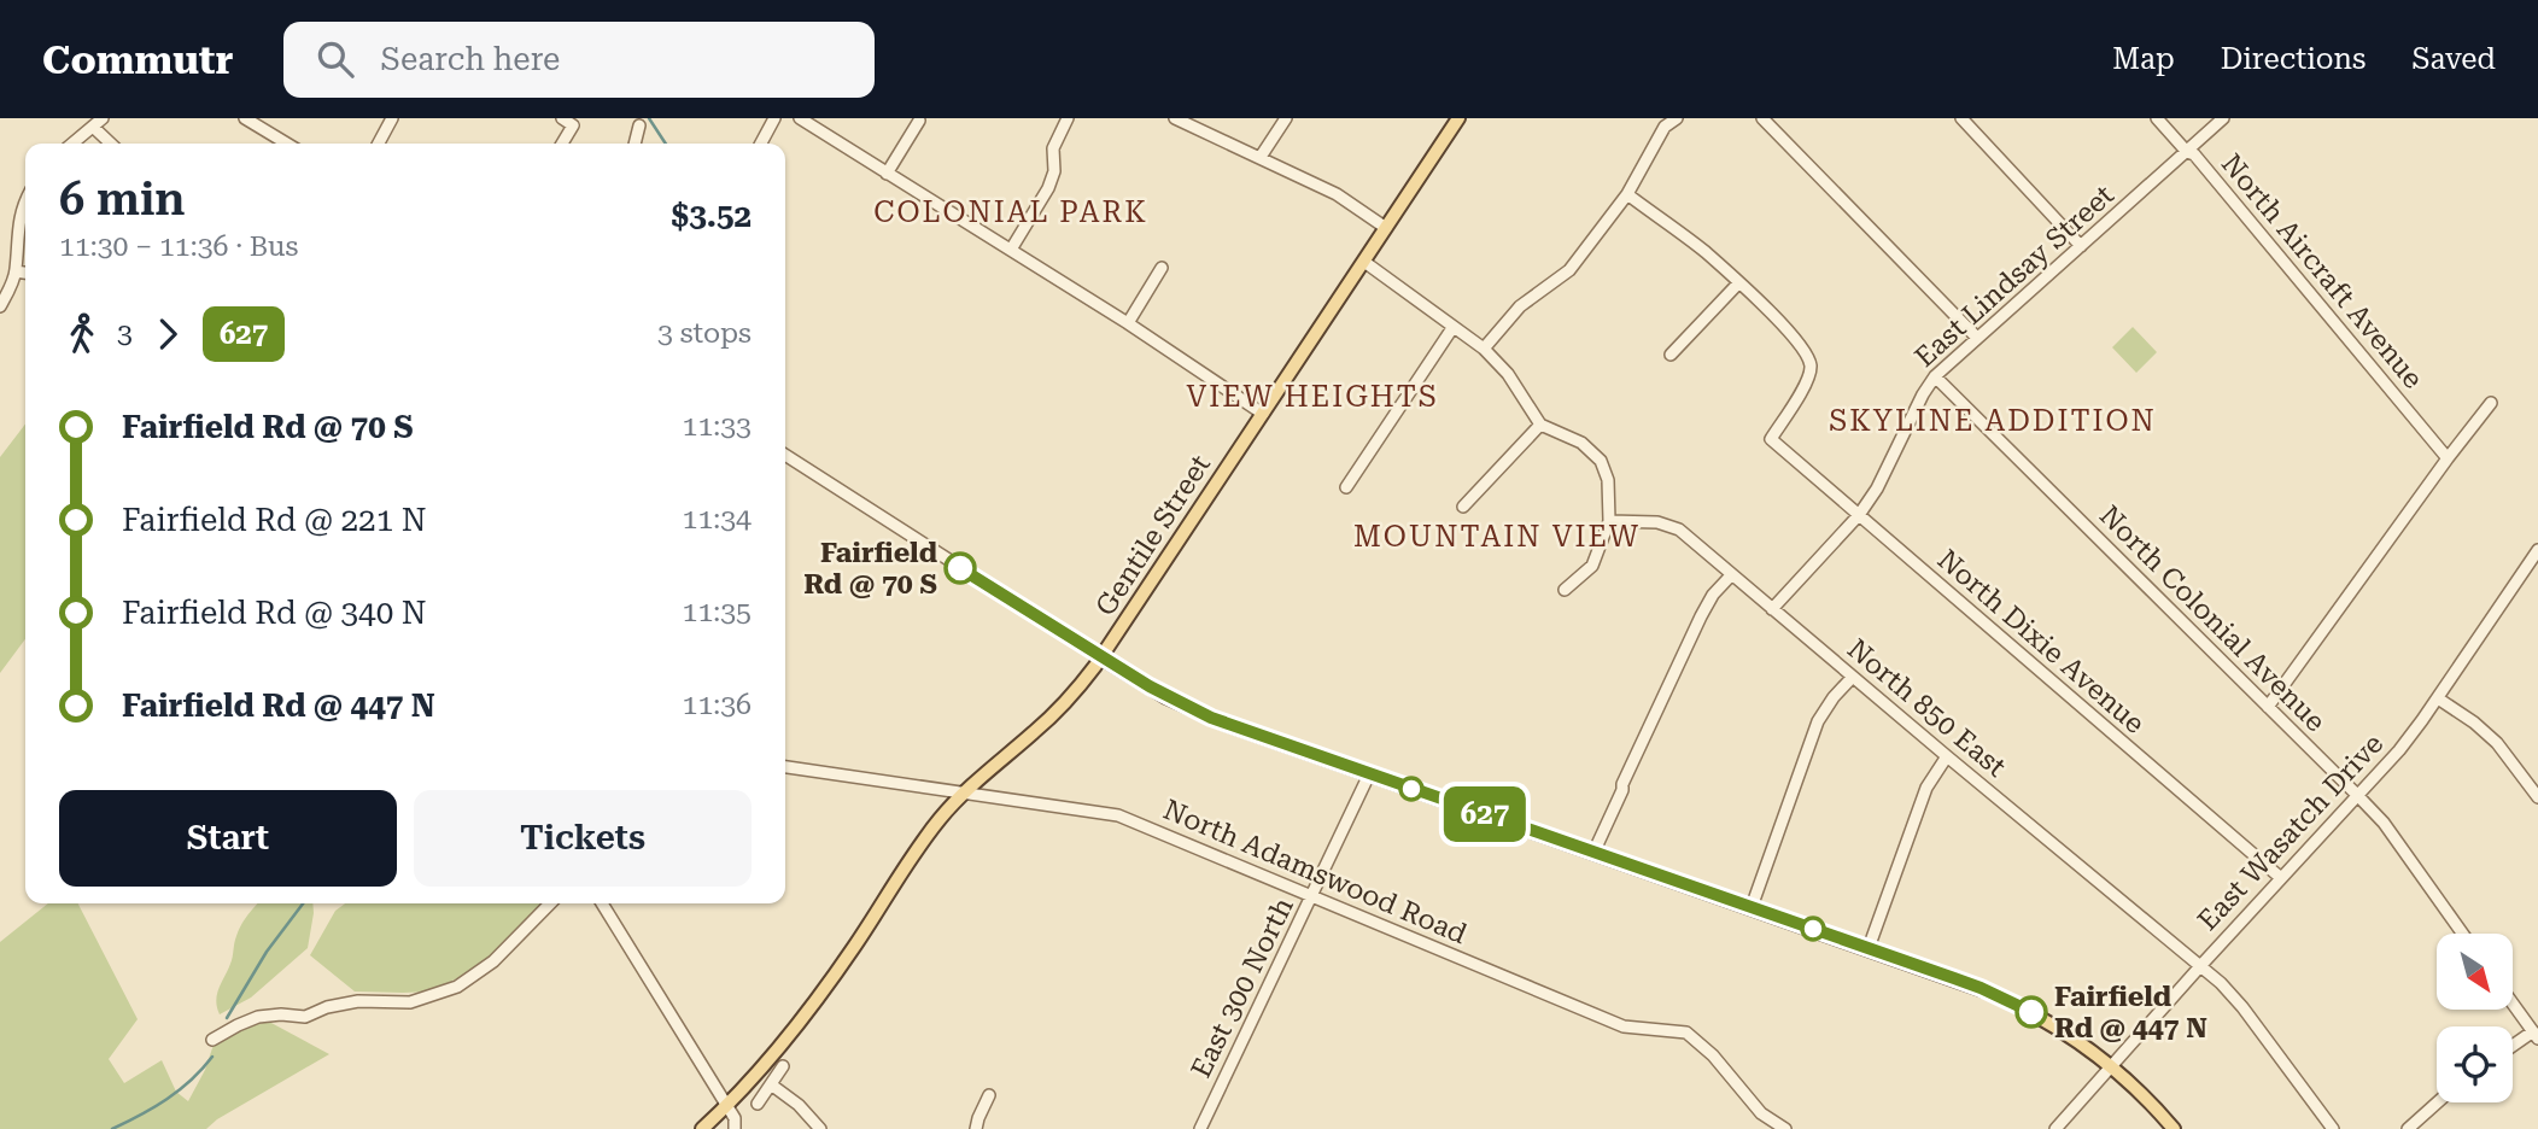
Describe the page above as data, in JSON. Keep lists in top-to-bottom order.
{
  "streets": {
    "main road": ["Gentile Street"],
    "street": [
      "North Aircraft Avenue",
      "East Lindsay Street",
      "North Colonial Avenue",
      "North Dixie Avenue",
      "North 850 East",
      "East Wasatch Drive",
      "North Adamswood Road",
      "East 300 North"
    ]
  },
  "crossings": [
    ["North Aircraft Avenue", "East Lindsay Street"],
    ["East Lindsay Street", "North Colonial Avenue"],
    ["East Lindsay Street", "North Dixie Avenue"],
    ["East Lindsay Street", "North 850 East"],
    ["Gentile Street", "North Adamswood Road"],
    ["North Colonial Avenue", "East Wasatch Drive"],
    ["North Dixie Avenue", "East Wasatch Drive"],
    ["North 850 East", "East Wasatch Drive"],
    ["North Adamswood Road", "East 300 North"]
  ],
  "districts": [
    "COLONIAL PARK",
    "VIEW HEIGHTS",
    "SKYLINE ADDITION",
    "MOUNTAIN VIEW"
  ],
  "places": ["Fairfield Rd @ 70 S", "Fairfield Rd @ 447 N"],
  "lines": ["bus line 627"],
  "north": "bottom right",
  "page": {
    "header": "Commutr",
    "search": "Search here",
    "nav": ["Map", "Directions", "Saved"],
    "on_map": "627",
    "heading": ["6 min", "11:30 – 11:36 · Bus", "$3.52"],
    "legs": ["3", "627", "3 stops"],
    "list": [
      {
        "name": "Fairfield Rd @ 70 S",
        "value": "11:33"
      },
      {
        "name": "Fairfield Rd @ 221 N",
        "value": "11:34"
      },
      {
        "name": "Fairfield Rd @ 340 N",
        "value": "11:35"
      },
      {
        "name": "Fairfield Rd @ 447 N",
        "value": "11:36"
      }
    ],
    "buttons": ["Start", "Tickets"]
  }
}
